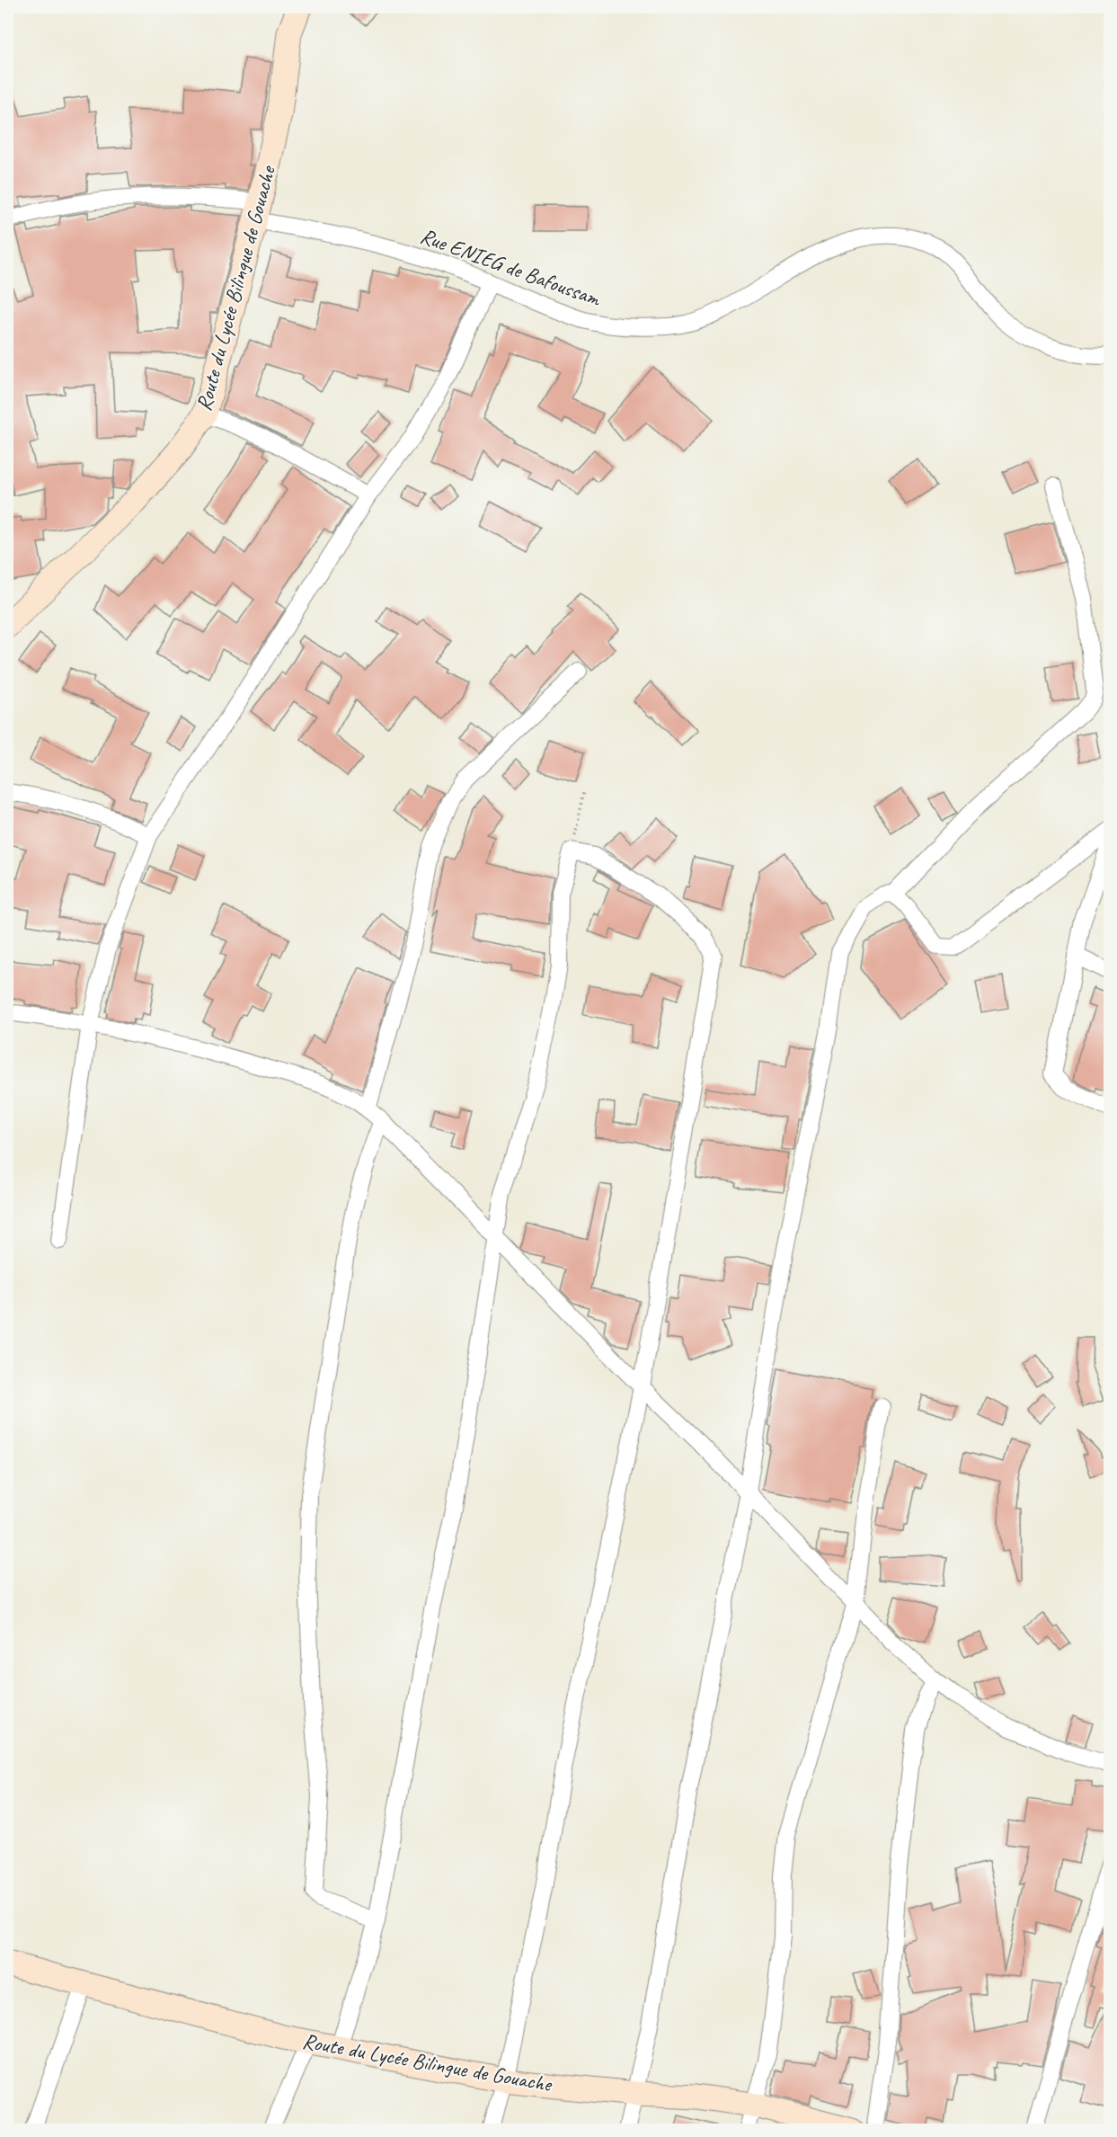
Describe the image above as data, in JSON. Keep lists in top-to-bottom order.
{
  "streets": {
    "street": ["Rue ENIEG de Bafoussam", "Route du Lycée Bilingue de Gouache"]
  },
  "crossings": [
    ["Rue ENIEG de Bafoussam", "Route du Lycée Bilingue de Gouache"]
  ]
}
